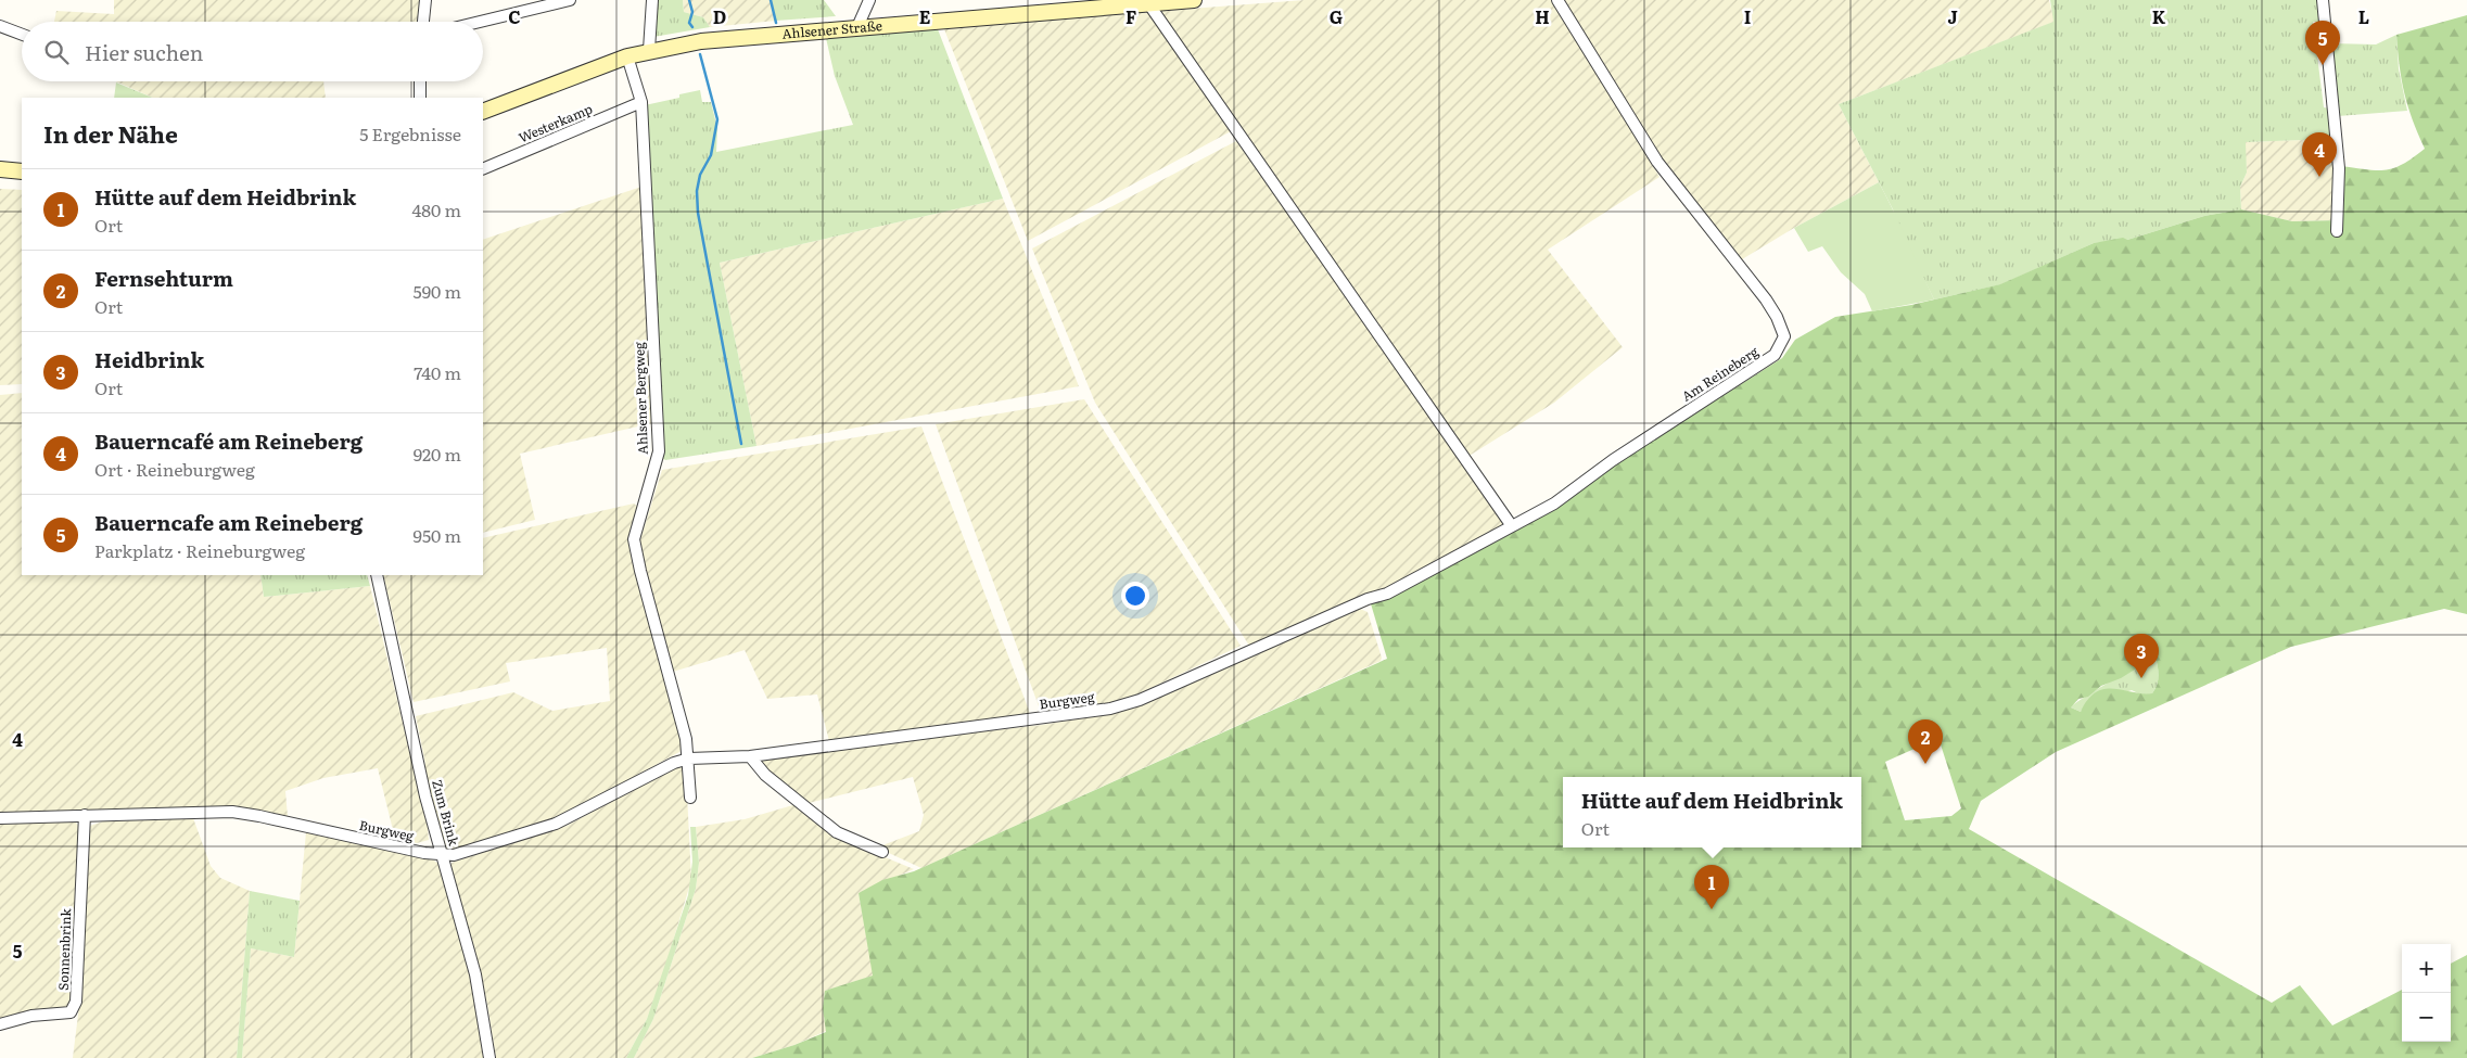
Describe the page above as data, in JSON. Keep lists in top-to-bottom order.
{
  "streets": {
    "main road": ["Ahlsener Straße"],
    "street": [
      "Westerkamp",
      "Am Reineberg",
      "Ahlsener Bergweg",
      "Burgweg",
      "Zum Brink",
      "Sonnenbrink"
    ]
  },
  "crossings": [
    ["Ahlsener Straße", "Ahlsener Bergweg"],
    ["Westerkamp", "Ahlsener Bergweg"],
    ["Am Reineberg", "Burgweg"],
    ["Ahlsener Bergweg", "Burgweg"],
    ["Burgweg", "Zum Brink"],
    ["Burgweg", "Sonnenbrink"]
  ],
  "page": {
    "pins": [
      "5",
      "4",
      "3",
      "2",
      "1"
    ],
    "search": "Hier suchen",
    "heading": ["In der Nähe", "5 Ergebnisse"],
    "list": [
      {
        "mark": "1",
        "name": "Hütte auf dem Heidbrink",
        "note": "Ort",
        "value": "480 m"
      },
      {
        "mark": "2",
        "name": "Fernsehturm",
        "note": "Ort",
        "value": "590 m"
      },
      {
        "mark": "3",
        "name": "Heidbrink",
        "note": "Ort",
        "value": "740 m"
      },
      {
        "mark": "4",
        "name": "Bauerncafé am Reineberg",
        "note": "Ort · Reineburgweg",
        "value": "920 m"
      },
      {
        "mark": "5",
        "name": "Bauerncafe am Reineberg",
        "note": "Parkplatz · Reineburgweg",
        "value": "950 m"
      }
    ],
    "popup": ["Hütte auf dem Heidbrink", "Ort"],
    "map_buttons": ["+", "−"]
  },
  "grid": {
    "columns": [
      "C",
      "D",
      "E",
      "F",
      "G",
      "H",
      "I",
      "J",
      "K",
      "L"
    ],
    "rows": ["4", "5"]
  }
}
